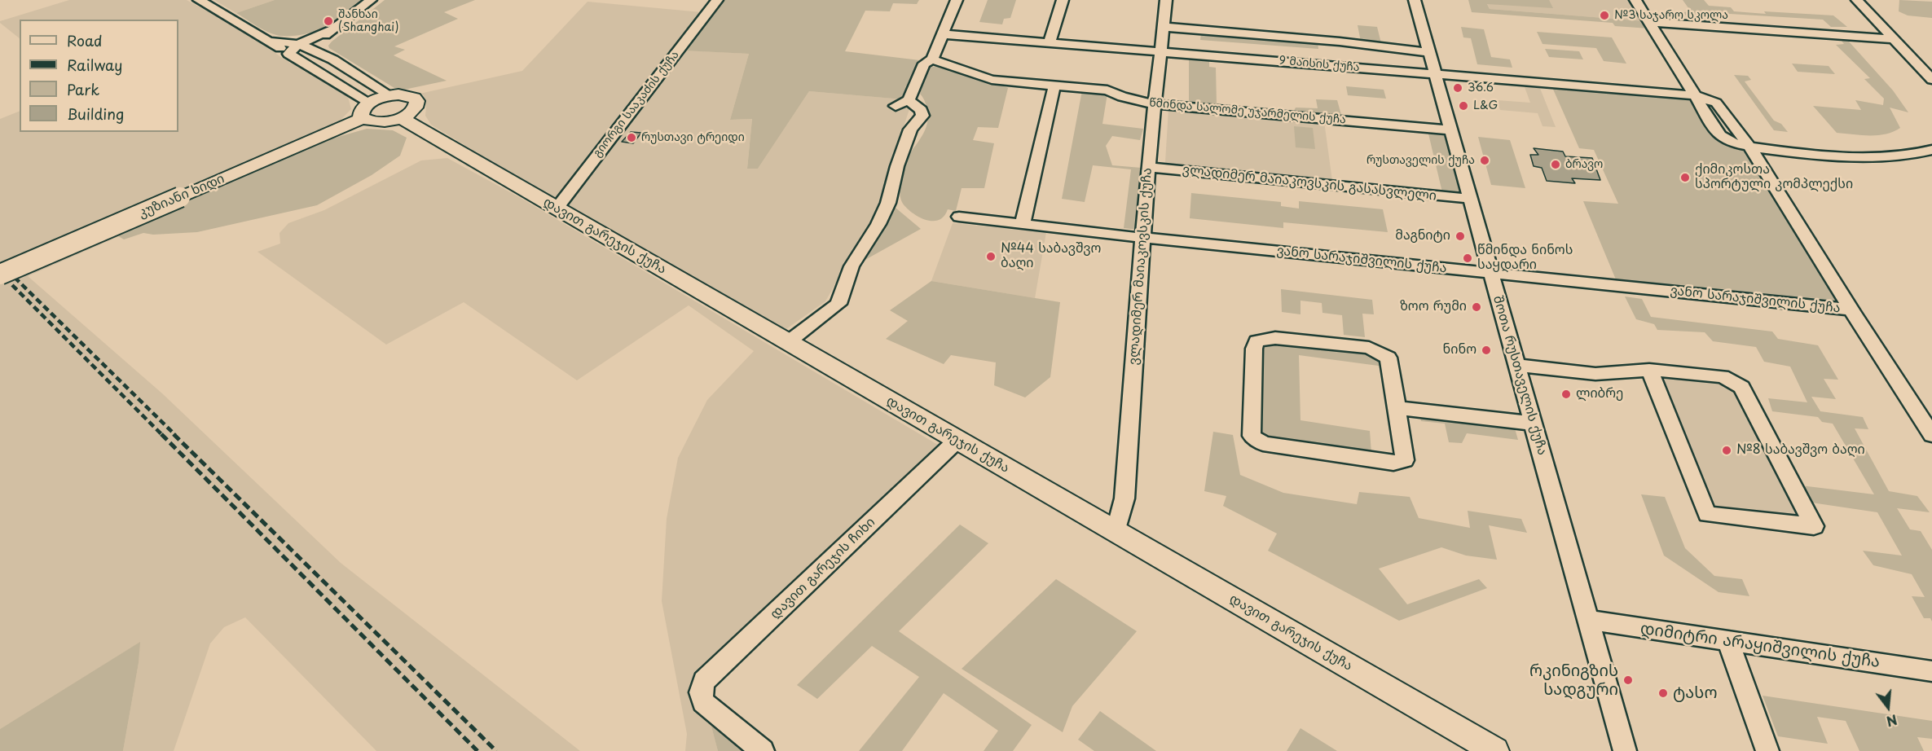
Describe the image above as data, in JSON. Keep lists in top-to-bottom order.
{
  "streets": {
    "main road": ["კუზიანი ხიდი", "დავით გარეჯის ქუჩა"],
    "street": [
      "9 მაისის ქუჩა",
      "გიორგი სააკაძის ქუჩა",
      "წმინდა სალომე უჯარმელის ქუჩა",
      "ვლადიმერ მაიაკოვსკის გასასვლელი",
      "ვანო სარაჯიშვილის ქუჩა",
      "ვლადიმერ მაიაკოვსკის ქუჩა",
      "შოთა რუსთაველის ქუჩა",
      "დავით გარეჯის ჩიხი",
      "დიმიტრი არაყიშვილის ქუჩა"
    ]
  },
  "crossings": [
    ["9 მაისის ქუჩა", "ვანო სარაჯიშვილის ქუჩა"],
    ["9 მაისის ქუჩა", "ვლადიმერ მაიაკოვსკის ქუჩა"],
    ["9 მაისის ქუჩა", "შოთა რუსთაველის ქუჩა"],
    ["გიორგი სააკაძის ქუჩა", "დავით გარეჯის ქუჩა"],
    ["წმინდა სალომე უჯარმელის ქუჩა", "ვლადიმერ მაიაკოვსკის ქუჩა"],
    ["წმინდა სალომე უჯარმელის ქუჩა", "შოთა რუსთაველის ქუჩა"],
    ["ვლადიმერ მაიაკოვსკის გასასვლელი", "ვლადიმერ მაიაკოვსკის ქუჩა"],
    ["ვლადიმერ მაიაკოვსკის გასასვლელი", "შოთა რუსთაველის ქუჩა"],
    ["დავით გარეჯის ქუჩა", "ვლადიმერ მაიაკოვსკის ქუჩა"],
    ["დავით გარეჯის ქუჩა", "დავით გარეჯის ჩიხი"],
    ["ვანო სარაჯიშვილის ქუჩა", "ვლადიმერ მაიაკოვსკის ქუჩა"],
    ["ვანო სარაჯიშვილის ქუჩა", "შოთა რუსთაველის ქუჩა"],
    ["შოთა რუსთაველის ქუჩა", "დიმიტრი არაყიშვილის ქუჩა"]
  ],
  "places": [
    "№3 საჯარო სკოლა",
    "შანხაი (Shanghai)",
    "36.6",
    "L&G",
    "რუსთავი ტრეიდი",
    "რუსთაველის ქუჩა",
    "ბრავო",
    "ქიმიკოსთა სპორტული კომპლექსი",
    "მაგნიტი",
    "№44 საბავშვო ბაღი",
    "წმინდა ნინოს საყდარი",
    "ზოო რუმი",
    "ნინო",
    "ლიბრე",
    "№8 საბავშვო ბაღი",
    "რკინიგზის სადგური",
    "ტასო"
  ],
  "legend": [
    "Road",
    "Railway",
    "Park",
    "Building"
  ],
  "north": "bottom"
}
